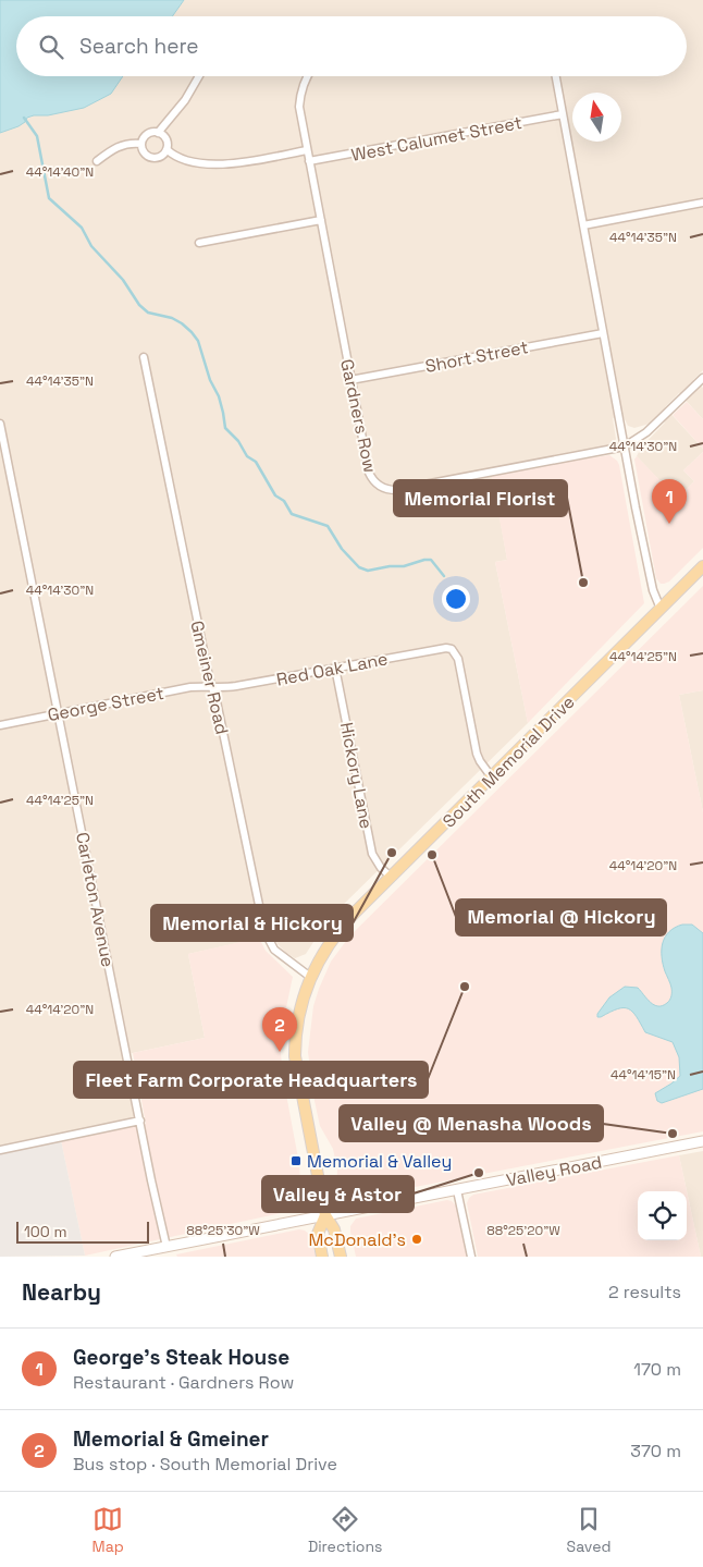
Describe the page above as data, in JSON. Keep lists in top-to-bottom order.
{
  "streets": {
    "main road": ["South Memorial Drive"],
    "street": [
      "West Calumet Street",
      "Short Street",
      "Gardners Row",
      "Red Oak Lane",
      "Gmeiner Road",
      "George Street",
      "Hickory Lane",
      "Carleton Avenue",
      "Valley Road"
    ]
  },
  "crossings": [
    ["West Calumet Street", "Gardners Row"],
    ["Short Street", "Gardners Row"],
    ["Red Oak Lane", "Gmeiner Road"],
    ["Red Oak Lane", "George Street"],
    ["Red Oak Lane", "South Memorial Drive"],
    ["Red Oak Lane", "Hickory Lane"],
    ["Gmeiner Road", "George Street"],
    ["Gmeiner Road", "South Memorial Drive"],
    ["George Street", "Carleton Avenue"],
    ["South Memorial Drive", "Hickory Lane"],
    ["South Memorial Drive", "Valley Road"],
    ["Carleton Avenue", "Valley Road"]
  ],
  "places": {
    "other": [
      "Memorial Florist",
      "Memorial & Hickory",
      "Memorial @ Hickory",
      "Fleet Farm Corporate Headquarters",
      "Valley @ Menasha Woods",
      "Valley & Astor",
      "McDonald's"
    ],
    "transit": ["Memorial & Valley"]
  },
  "scale_bar": "100 m",
  "north": "top",
  "page": {
    "search": "Search here",
    "pins": ["1", "2"],
    "scale": "100 m",
    "heading": ["Nearby", "2 results"],
    "list": [
      {
        "mark": "1",
        "name": "George's Steak House",
        "note": "Restaurant · Gardners Row",
        "value": "170 m"
      },
      {
        "mark": "2",
        "name": "Memorial & Gmeiner",
        "note": "Bus stop · South Memorial Drive",
        "value": "370 m"
      }
    ],
    "nav": ["Map", "Directions", "Saved"]
  },
  "coordinates": [
    "44°14'40\"N",
    "44°14'35\"N",
    "44°14'30\"N",
    "44°14'25\"N",
    "44°14'20\"N",
    "44°14'15\"N",
    "88°25'30\"W",
    "88°25'20\"W"
  ]
}
